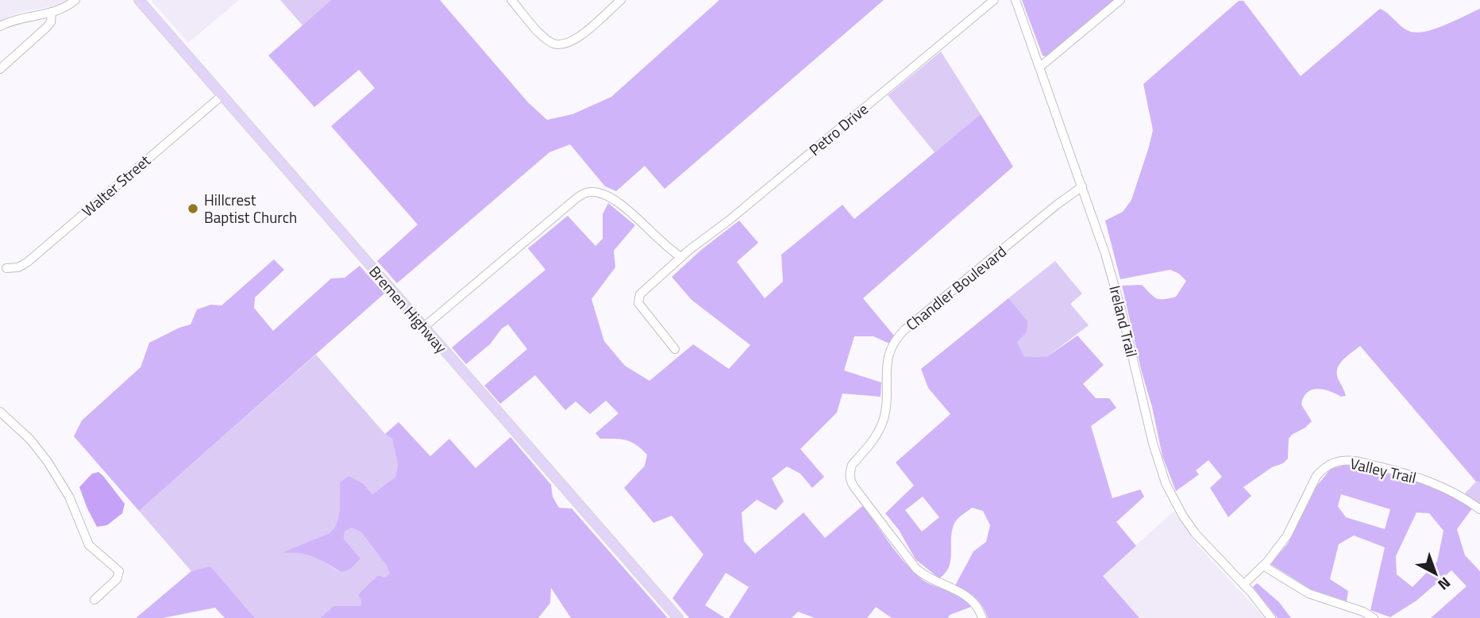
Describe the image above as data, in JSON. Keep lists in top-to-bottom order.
{
  "streets": {
    "main road": ["Bremen Highway"],
    "street": [
      "Petro Drive",
      "Walter Street",
      "Chandler Boulevard",
      "Ireland Trail",
      "Valley Trail"
    ]
  },
  "crossings": [
    ["Walter Street", "Bremen Highway"],
    ["Chandler Boulevard", "Ireland Trail"],
    ["Ireland Trail", "Valley Trail"]
  ],
  "places": ["Hillcrest Baptist Church"],
  "north": "bottom right"
}
